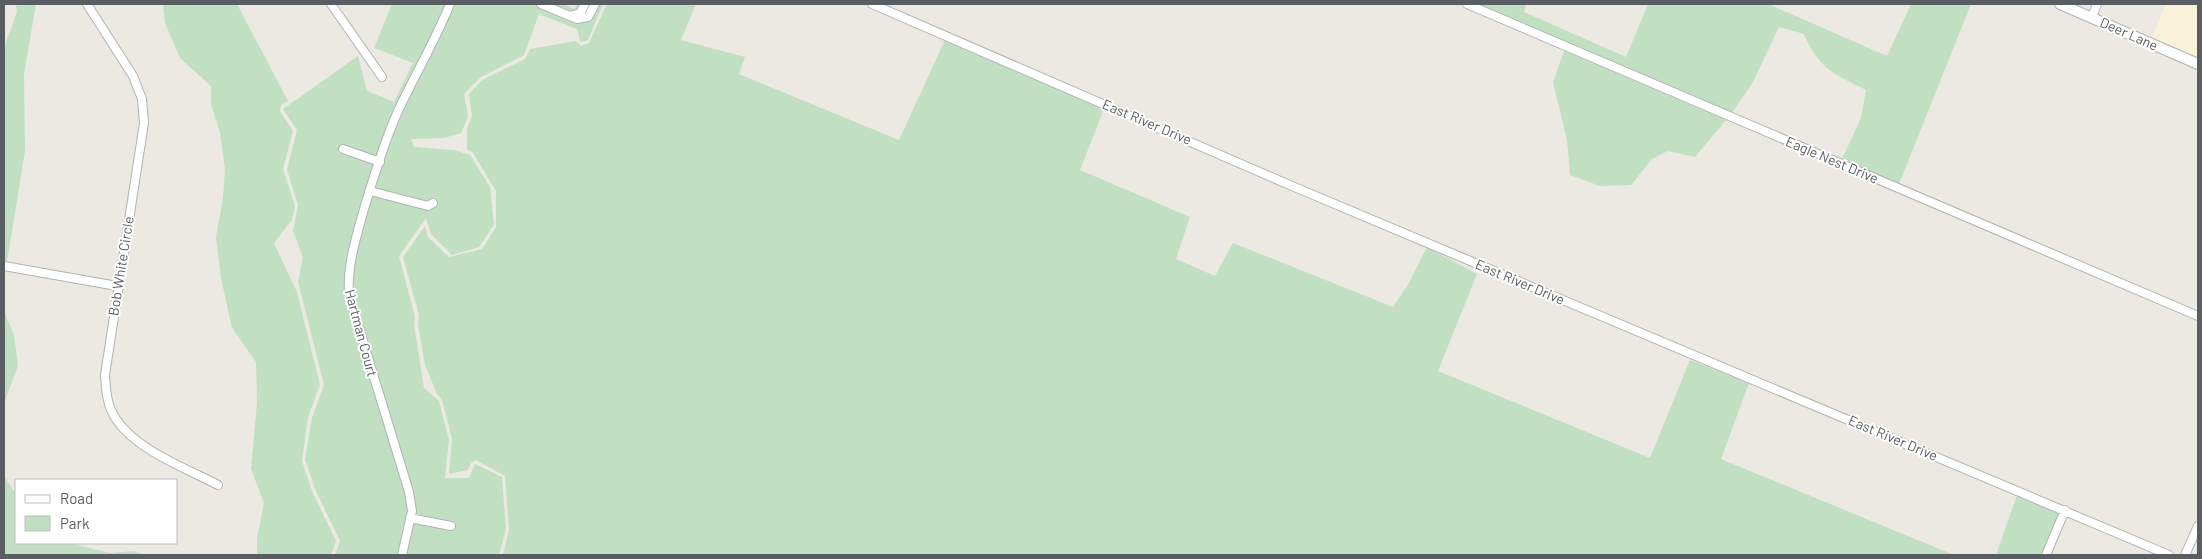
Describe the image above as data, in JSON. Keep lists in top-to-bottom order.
{
  "streets": {
    "street": [
      "Deer Lane",
      "East River Drive",
      "Eagle Nest Drive",
      "Bob White Circle",
      "Hartman Court"
    ]
  },
  "legend": ["Road", "Park"]
}
